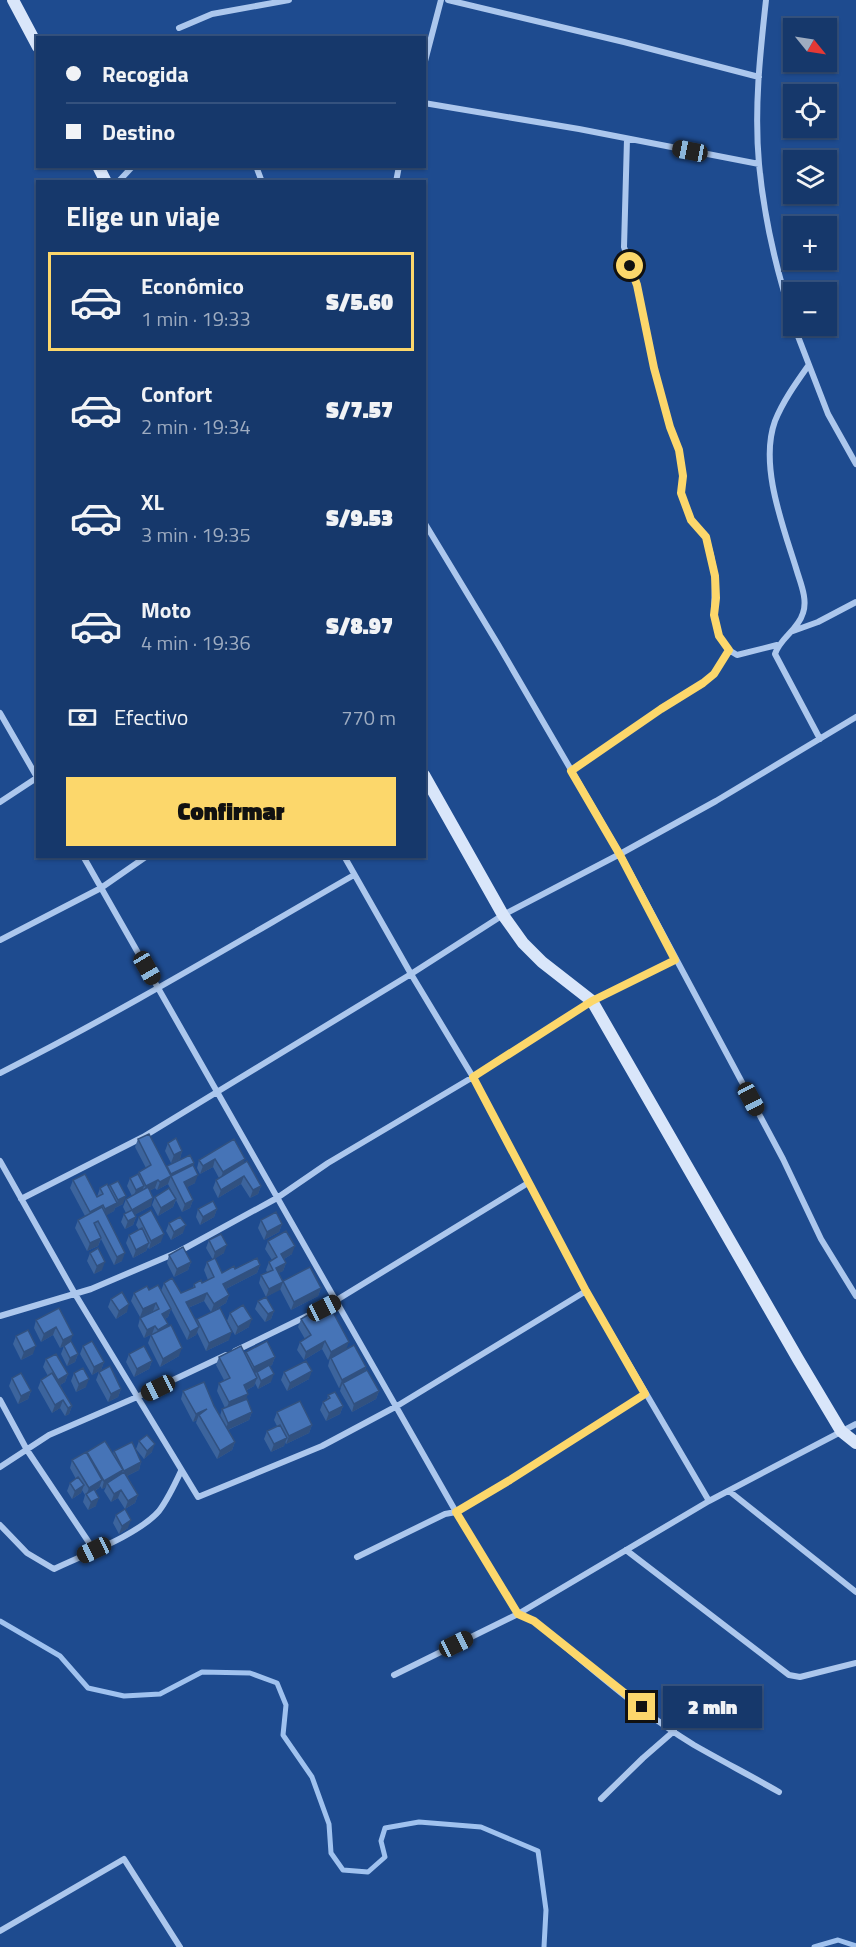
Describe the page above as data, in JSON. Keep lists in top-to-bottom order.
{
  "north": "bottom right",
  "page": {
    "map_buttons": ["+", "−"],
    "banner": ["Recogida", "Destino"],
    "heading": "Elige un viaje",
    "list": [
      {
        "name": "Económico",
        "note": "1 min · 19:33",
        "value": "S/5.60"
      },
      {
        "name": "Confort",
        "note": "2 min · 19:34",
        "value": "S/7.57"
      },
      {
        "name": "XL",
        "note": "3 min · 19:35",
        "value": "S/9.53"
      },
      {
        "name": "Moto",
        "note": "4 min · 19:36",
        "value": "S/8.97"
      }
    ],
    "pay": ["Efectivo", "770 m"],
    "buttons": "Confirmar",
    "bubble": "2 min"
  }
}
